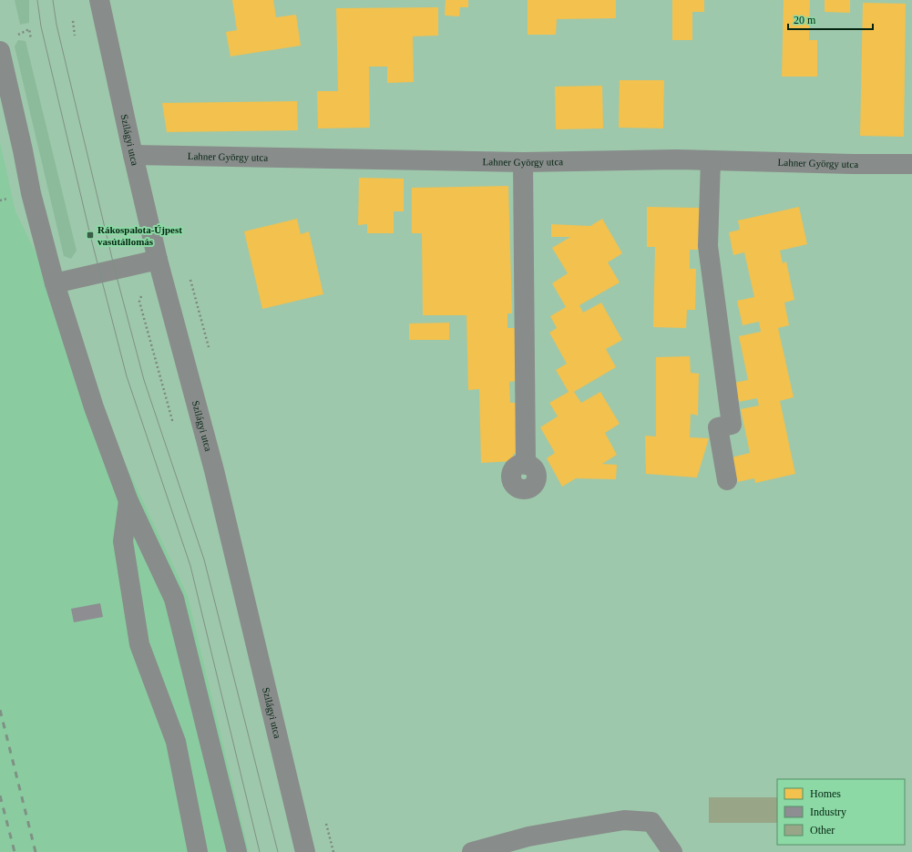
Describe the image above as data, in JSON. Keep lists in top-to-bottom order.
{
  "streets": {
    "street": ["Szilágyi utca", "Lahner György utca"]
  },
  "crossings": [
    ["Szilágyi utca", "Lahner György utca"]
  ],
  "places": {
    "transit": ["Rákospalota-Újpest vasútállomás"]
  },
  "legend": ["Homes", "Industry", "Other"],
  "scale_bar": "20 m"
}
